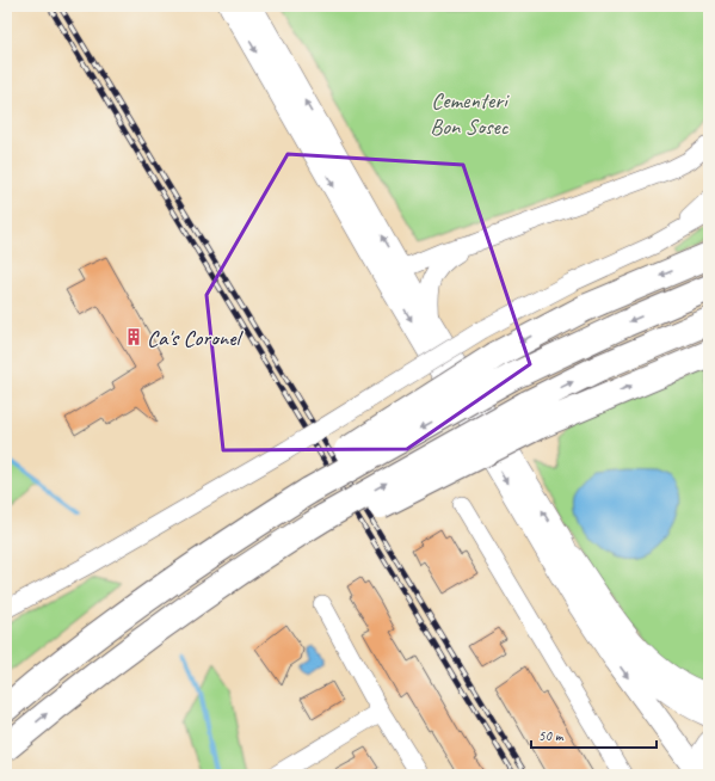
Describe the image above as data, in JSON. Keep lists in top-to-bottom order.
{
  "parks": ["Cementeri Bon Sosec"],
  "places": {
    "building": ["Ca's Coronel"]
  },
  "scale_bar": "50 m"
}
